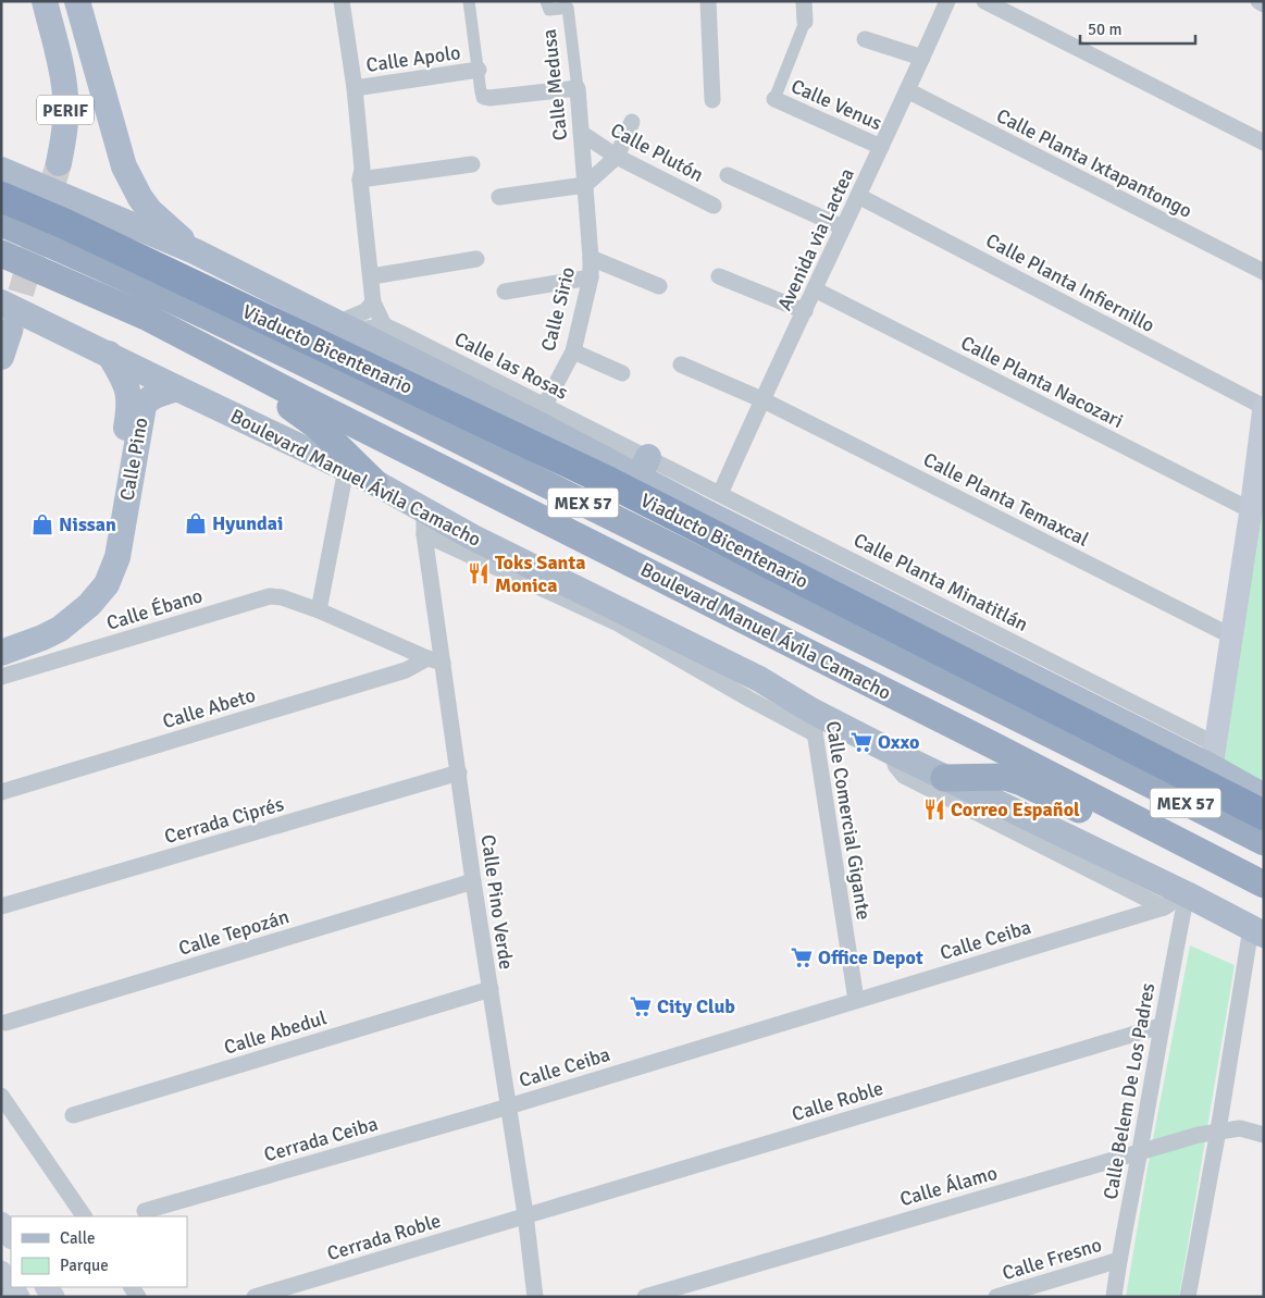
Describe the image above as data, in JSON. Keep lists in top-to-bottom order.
{
  "streets": {
    "highway": ["Viaducto Bicentenario", "Boulevard Manuel Ávila Camacho", "MEX 57"],
    "main road": ["PERIF", "Calle Pino"],
    "street": [
      "Calle Apolo",
      "Calle Medusa",
      "Calle Venus",
      "Calle Plutón",
      "Calle Planta Ixtapantongo",
      "Avenida via Lactea",
      "Calle Planta Infiernillo",
      "Calle Sirio",
      "Calle las Rosas",
      "Calle Planta Nacozari",
      "Calle Planta Temaxcal",
      "Calle Planta Minatitlán",
      "Calle Ébano",
      "Calle Abeto",
      "Cerrada Ciprés",
      "Calle Comercial Gigante",
      "Calle Pino Verde",
      "Calle Tepozán",
      "Calle Ceiba",
      "Calle Abedul",
      "Calle Belem De Los Padres",
      "Calle Roble",
      "Cerrada Ceiba",
      "Calle Álamo",
      "Cerrada Roble",
      "Calle Fresno"
    ]
  },
  "crossings": [
    ["Calle Medusa", "Calle Plutón"],
    ["Calle Medusa", "Calle Sirio"],
    ["Calle Venus", "Avenida via Lactea"],
    ["Calle Planta Ixtapantongo", "Avenida via Lactea"],
    ["Avenida via Lactea", "Calle Planta Infiernillo"],
    ["Avenida via Lactea", "Calle Planta Nacozari"],
    ["Avenida via Lactea", "Calle Planta Temaxcal"],
    ["Avenida via Lactea", "Calle Planta Minatitlán"],
    ["Calle Sirio", "Calle las Rosas"],
    ["Calle las Rosas", "Calle Planta Minatitlán"],
    ["Calle Pino", "Boulevard Manuel Ávila Camacho"],
    ["Boulevard Manuel Ávila Camacho", "Calle Comercial Gigante"],
    ["Boulevard Manuel Ávila Camacho", "Calle Pino Verde"],
    ["Boulevard Manuel Ávila Camacho", "Calle Ceiba"],
    ["Boulevard Manuel Ávila Camacho", "Calle Belem De Los Padres"],
    ["Calle Ébano", "Calle Abeto"],
    ["Calle Ébano", "Calle Pino Verde"],
    ["Calle Abeto", "Calle Pino Verde"],
    ["Cerrada Ciprés", "Calle Pino Verde"],
    ["Calle Comercial Gigante", "Calle Ceiba"],
    ["Calle Pino Verde", "Calle Tepozán"],
    ["Calle Pino Verde", "Calle Ceiba"],
    ["Calle Pino Verde", "Calle Abedul"],
    ["Calle Pino Verde", "Calle Roble"],
    ["Calle Pino Verde", "Cerrada Ceiba"],
    ["Calle Pino Verde", "Cerrada Roble"],
    ["Calle Ceiba", "Calle Belem De Los Padres"],
    ["Calle Ceiba", "Cerrada Ceiba"],
    ["Calle Belem De Los Padres", "Calle Roble"],
    ["Calle Belem De Los Padres", "Calle Álamo"],
    ["Calle Belem De Los Padres", "Calle Fresno"],
    ["Calle Roble", "Cerrada Roble"]
  ],
  "places": {
    "shop": ["Hyundai", "Nissan"],
    "restaurant": ["Toks Santa Monica", "Correo Español"],
    "supermarket": ["Oxxo", "Office Depot", "City Club"]
  },
  "legend": ["Calle", "Parque"],
  "scale_bar": "50 m"
}
